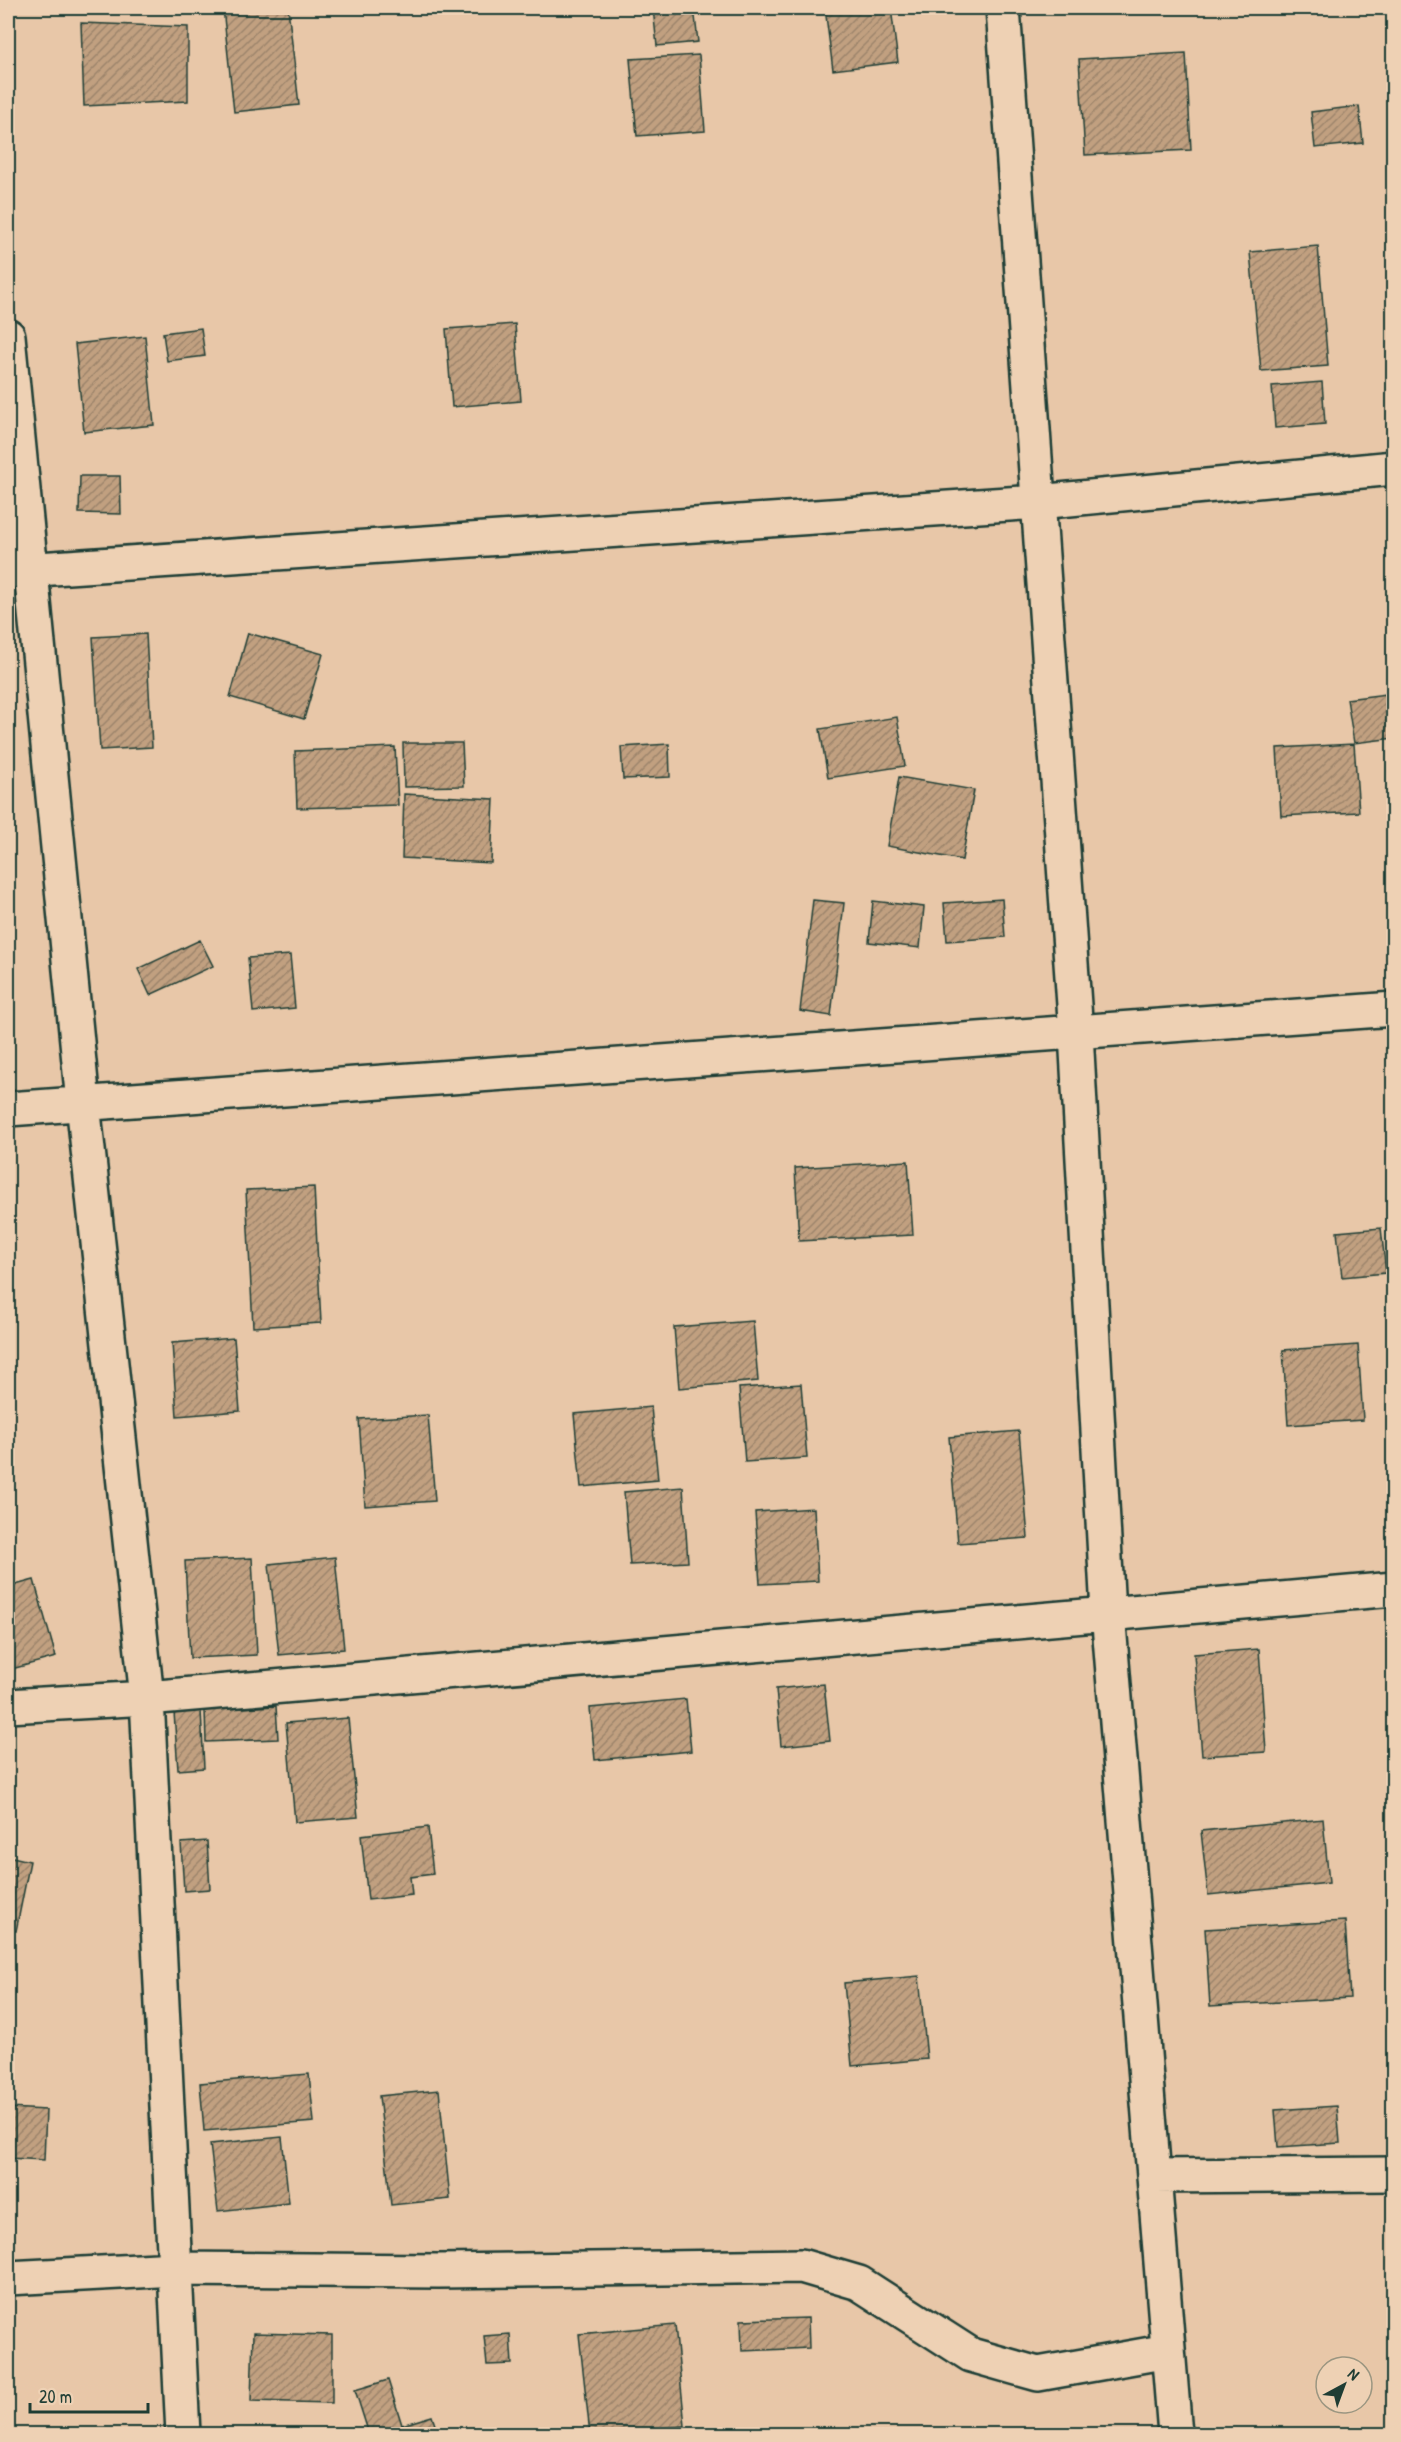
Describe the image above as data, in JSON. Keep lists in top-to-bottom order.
{
  "scale_bar": "20 m",
  "north": "top right"
}
